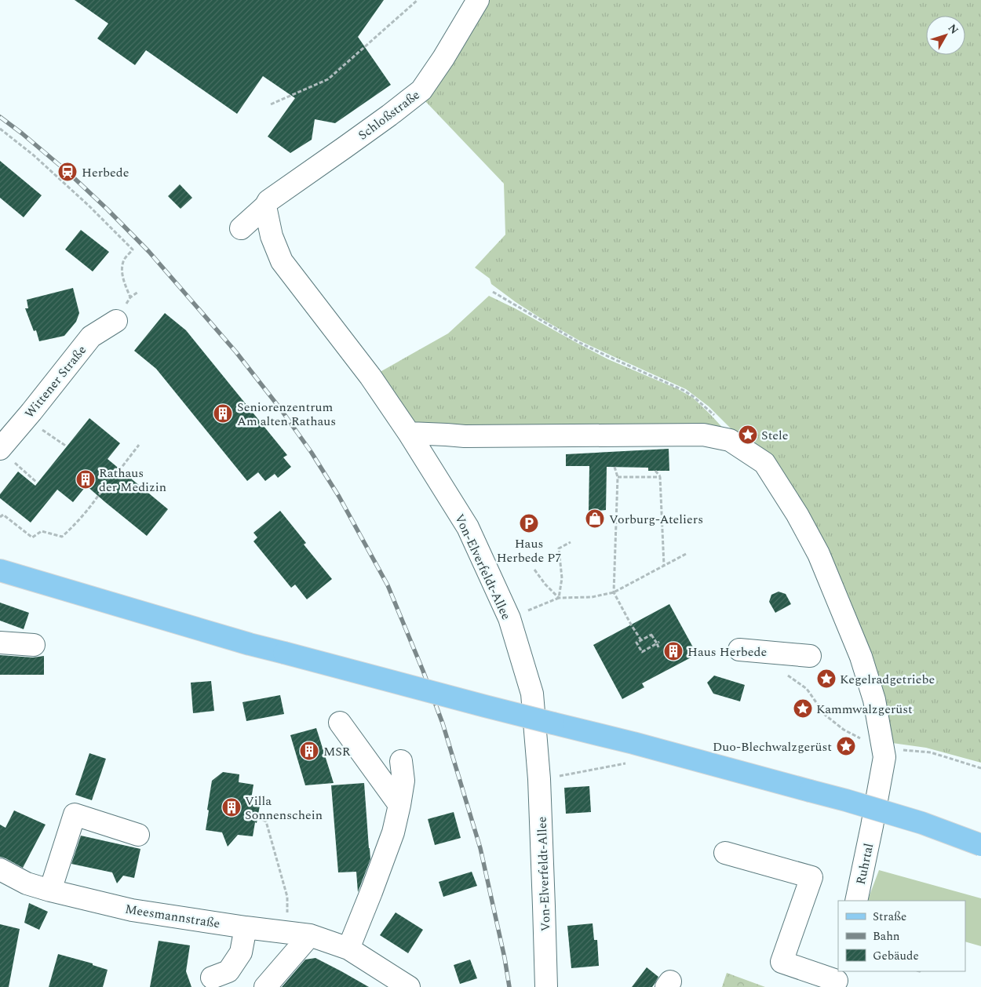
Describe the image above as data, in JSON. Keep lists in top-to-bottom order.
{
  "streets": {
    "street": [
      "Schloßstraße",
      "Wittener Straße",
      "Von-Elverfeldt-Allee",
      "Ruhrtal",
      "Meesmannstraße"
    ]
  },
  "crossings": [
    ["Schloßstraße", "Von-Elverfeldt-Allee"]
  ],
  "places": {
    "station": ["Herbede"],
    "building": [
      "Seniorenzentrum Am alten Rathaus",
      "Rathaus der Medizin",
      "Haus Herbede",
      "MSR",
      "Villa Sonnenschein"
    ],
    "place": [
      "Stele",
      "Kegelradgetriebe",
      "Kammwalzgerüst",
      "Duo-Blechwalzgerüst"
    ],
    "shop": ["Vorburg-Ateliers"],
    "parking": ["Haus Herbede P7"]
  },
  "legend": ["Straße", "Bahn", "Gebäude"],
  "north": "top right"
}
